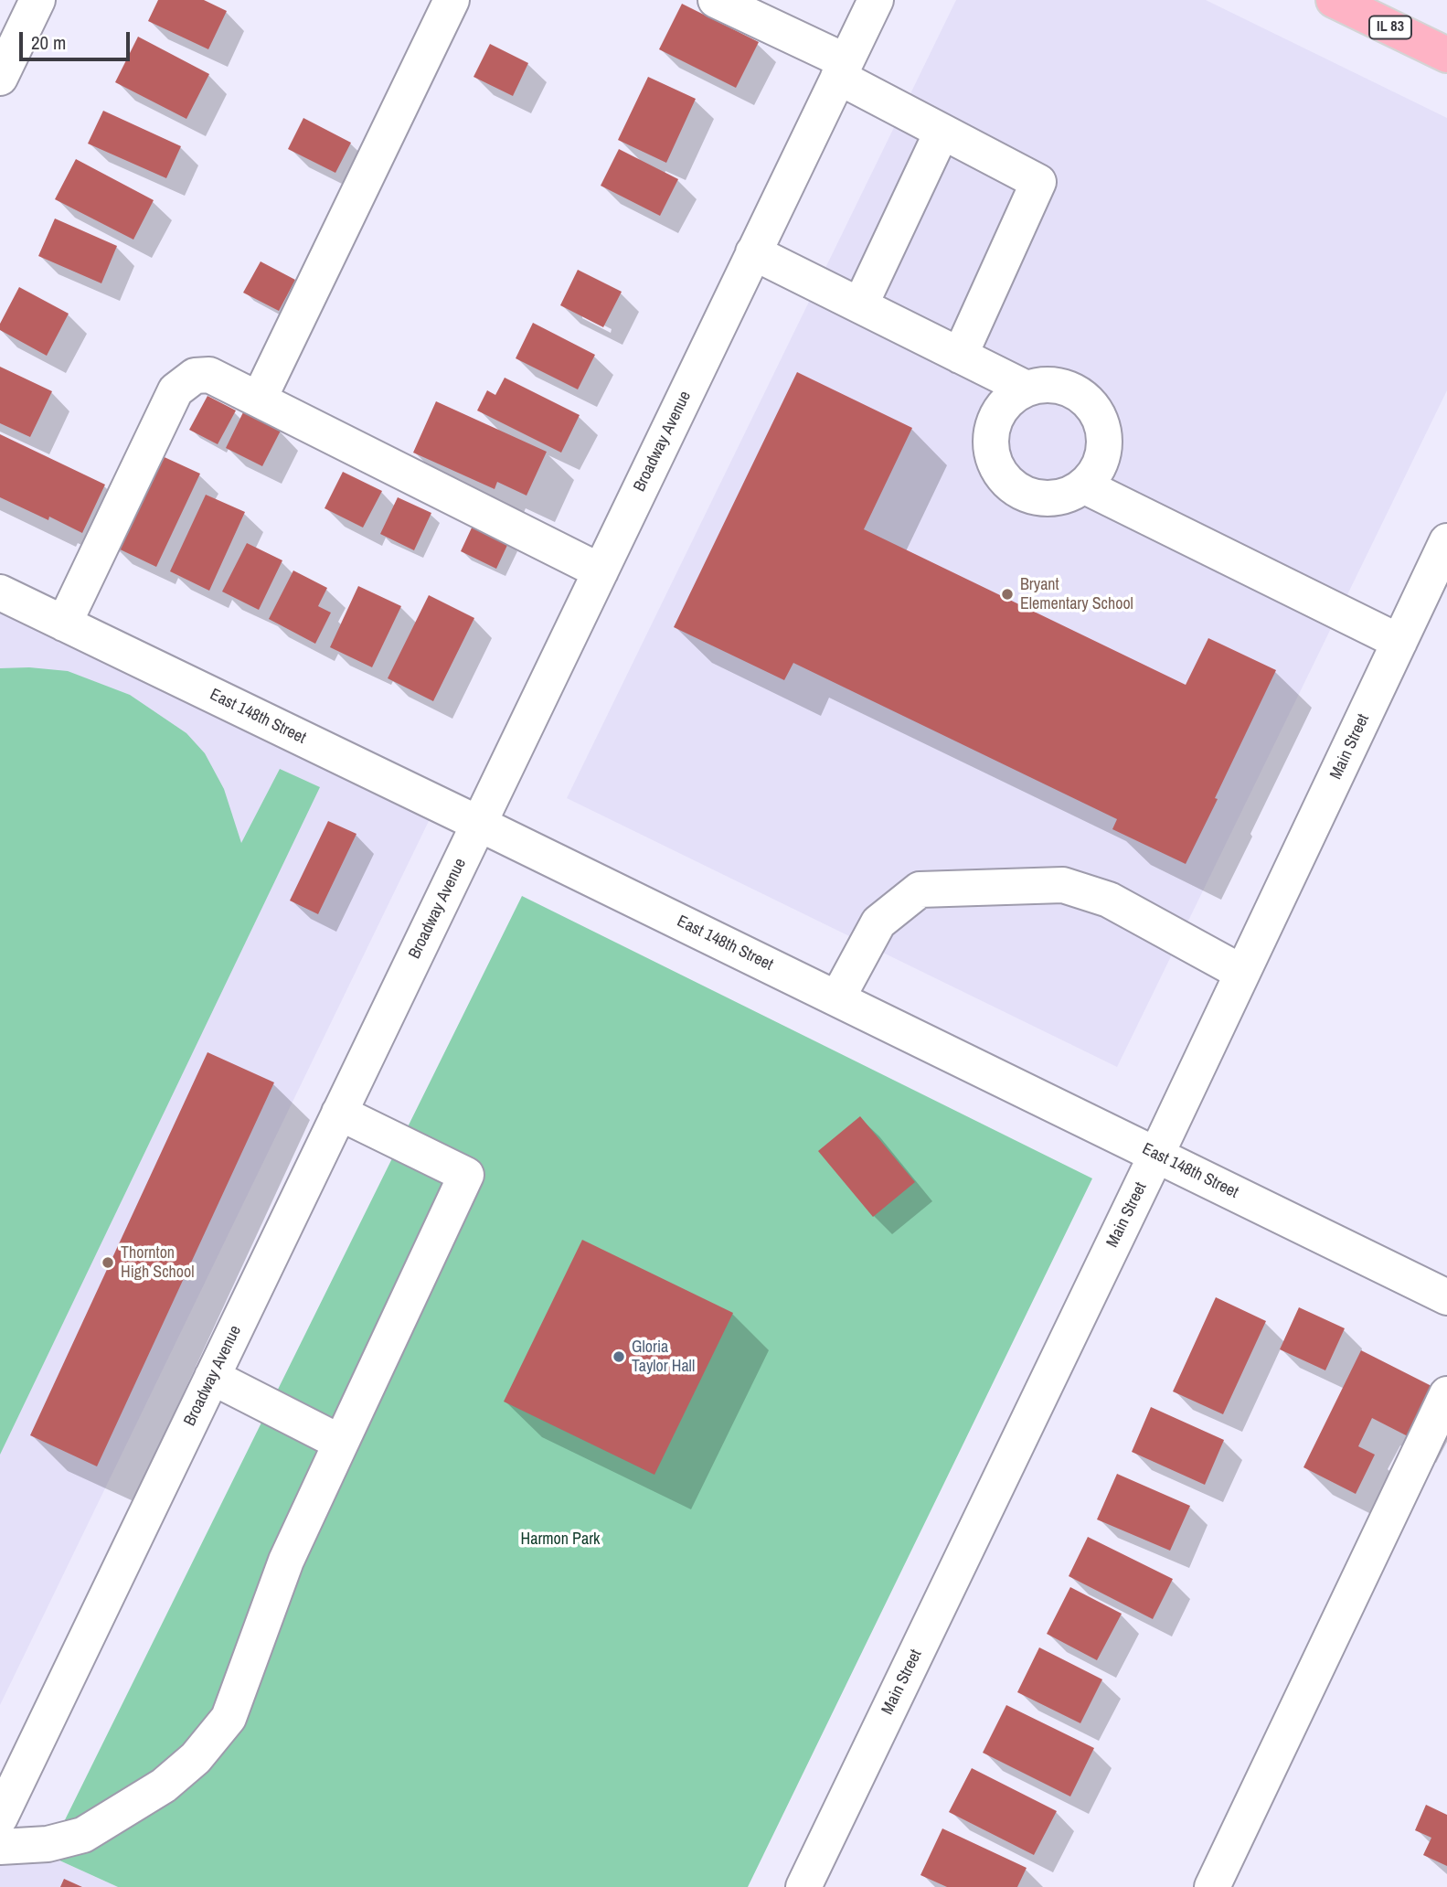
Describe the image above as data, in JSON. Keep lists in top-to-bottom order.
{
  "streets": {
    "main road": ["IL 83"],
    "street": ["Broadway Avenue", "East 148th Street", "Main Street"]
  },
  "crossings": [
    ["Broadway Avenue", "East 148th Street"],
    ["East 148th Street", "Main Street"]
  ],
  "parks": ["Harmon Park"],
  "places": ["Bryant Elementary School", "Thornton High School", "Gloria Taylor Hall"],
  "scale_bar": "20 m"
}
